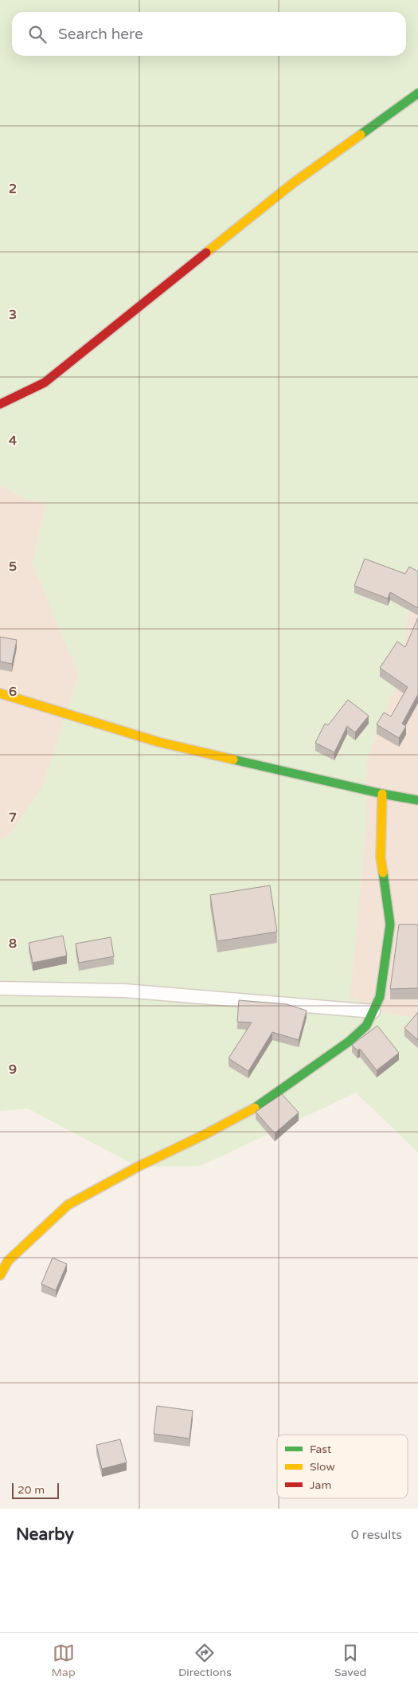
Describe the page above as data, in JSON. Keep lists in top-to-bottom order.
{
  "legend": ["Fast", "Slow", "Jam"],
  "scale_bar": "20 m",
  "page": {
    "search": "Search here",
    "scale": "20 m",
    "heading": ["Nearby", "0 results"],
    "nav": ["Map", "Directions", "Saved"]
  },
  "grid": {
    "rows": [
      "2",
      "3",
      "4",
      "5",
      "6",
      "7",
      "8",
      "9"
    ]
  }
}
